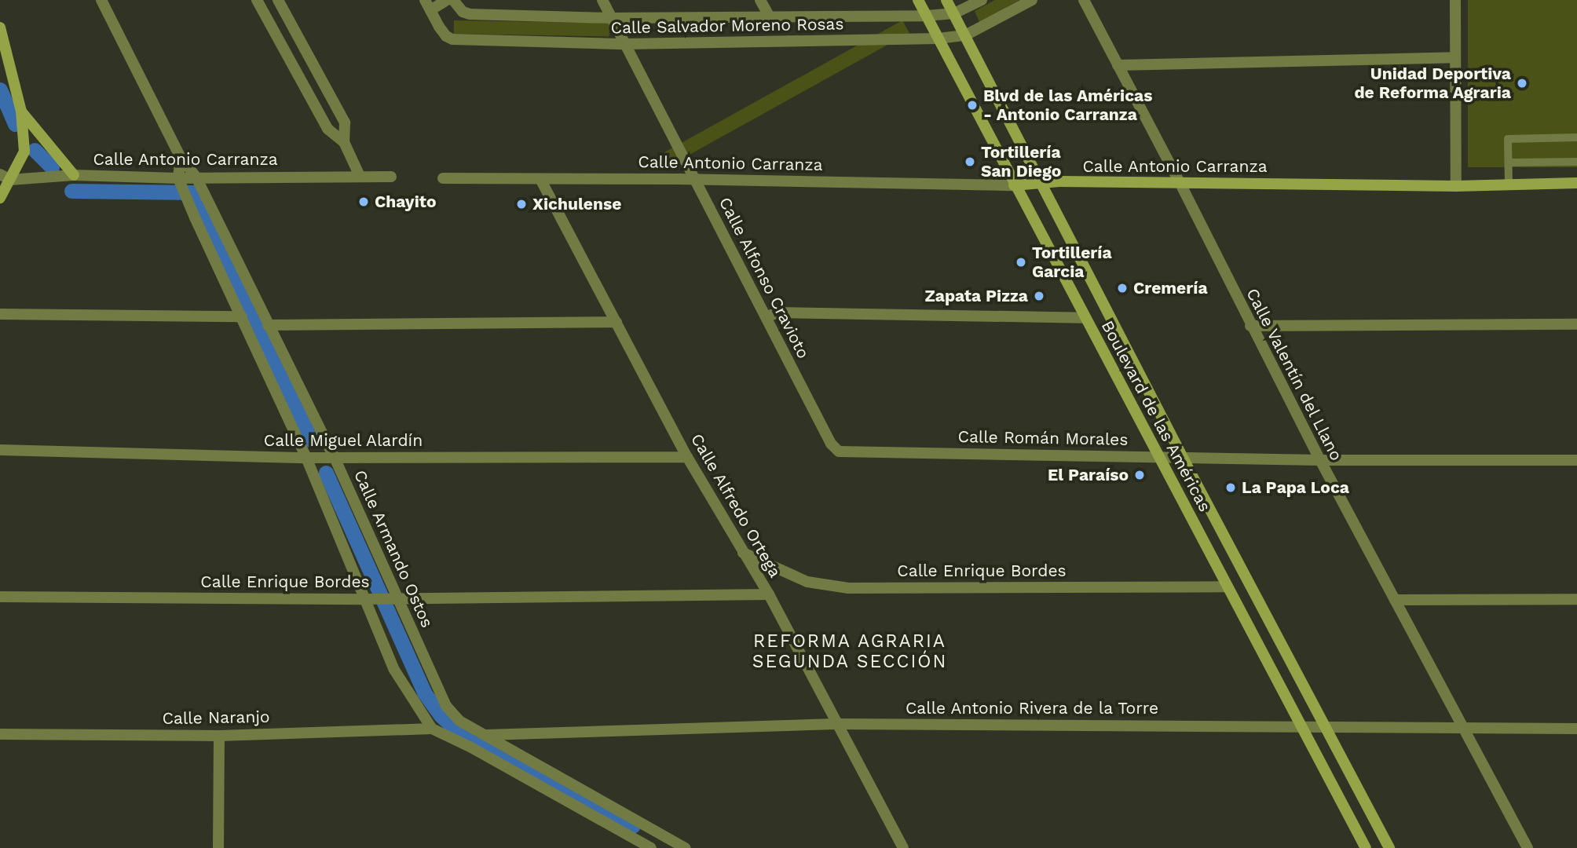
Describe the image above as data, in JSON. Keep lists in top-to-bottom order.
{
  "streets": {
    "main road": ["Calle Antonio Carranza", "Boulevard de las Américas"],
    "street": [
      "Calle Salvador Moreno Rosas",
      "Calle Alfonso Cravioto",
      "Calle Valentín del Llano",
      "Calle Román Morales",
      "Calle Miguel Alardín",
      "Calle Alfredo Ortega",
      "Calle Armando Ostos",
      "Calle Enrique Bordes",
      "Calle Antonio Rivera de la Torre",
      "Calle Naranjo"
    ]
  },
  "crossings": [
    ["Calle Salvador Moreno Rosas", "Calle Alfonso Cravioto"],
    ["Calle Salvador Moreno Rosas", "Boulevard de las Américas"],
    ["Calle Antonio Carranza", "Calle Alfonso Cravioto"],
    ["Calle Antonio Carranza", "Calle Valentín del Llano"],
    ["Calle Antonio Carranza", "Boulevard de las Américas"],
    ["Calle Antonio Carranza", "Calle Alfredo Ortega"],
    ["Calle Antonio Carranza", "Calle Armando Ostos"],
    ["Calle Alfonso Cravioto", "Calle Román Morales"],
    ["Calle Valentín del Llano", "Calle Román Morales"],
    ["Calle Valentín del Llano", "Calle Antonio Rivera de la Torre"],
    ["Boulevard de las Américas", "Calle Román Morales"],
    ["Boulevard de las Américas", "Calle Enrique Bordes"],
    ["Boulevard de las Américas", "Calle Antonio Rivera de la Torre"],
    ["Calle Miguel Alardín", "Calle Alfredo Ortega"],
    ["Calle Miguel Alardín", "Calle Armando Ostos"],
    ["Calle Alfredo Ortega", "Calle Enrique Bordes"],
    ["Calle Alfredo Ortega", "Calle Antonio Rivera de la Torre"],
    ["Calle Armando Ostos", "Calle Enrique Bordes"],
    ["Calle Armando Ostos", "Calle Antonio Rivera de la Torre"]
  ],
  "districts": ["REFORMA AGRARIA SEGUNDA SECCIÓN"],
  "places": [
    "Unidad Deportiva de Reforma Agraria",
    "Blvd de las Américas - Antonio Carranza",
    "Tortillería San Diego",
    "Chayito",
    "Xichulense",
    "Tortillería Garcia",
    "Cremería",
    "Zapata Pizza",
    "El Paraíso",
    "La Papa Loca"
  ]
}
